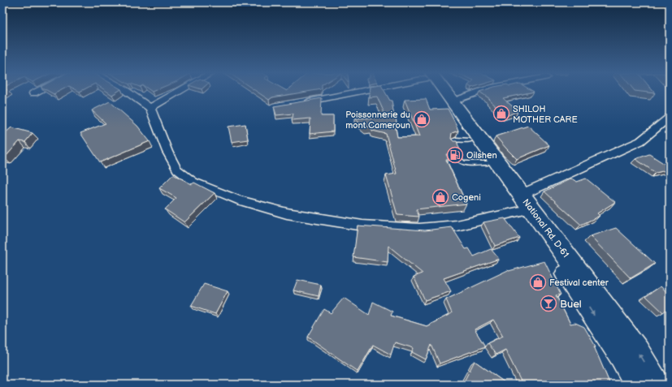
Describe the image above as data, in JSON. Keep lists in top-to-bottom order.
{
  "streets": {
    "highway": ["National Rd. D-61"]
  },
  "places": {
    "shop": [
      "SHILOH MOTHER CARE",
      "Poissonnerie du mont Cameroun",
      "Cogeni",
      "Festival center"
    ],
    "fuel station": ["Oilshen"],
    "bar": ["Buel"]
  }
}
